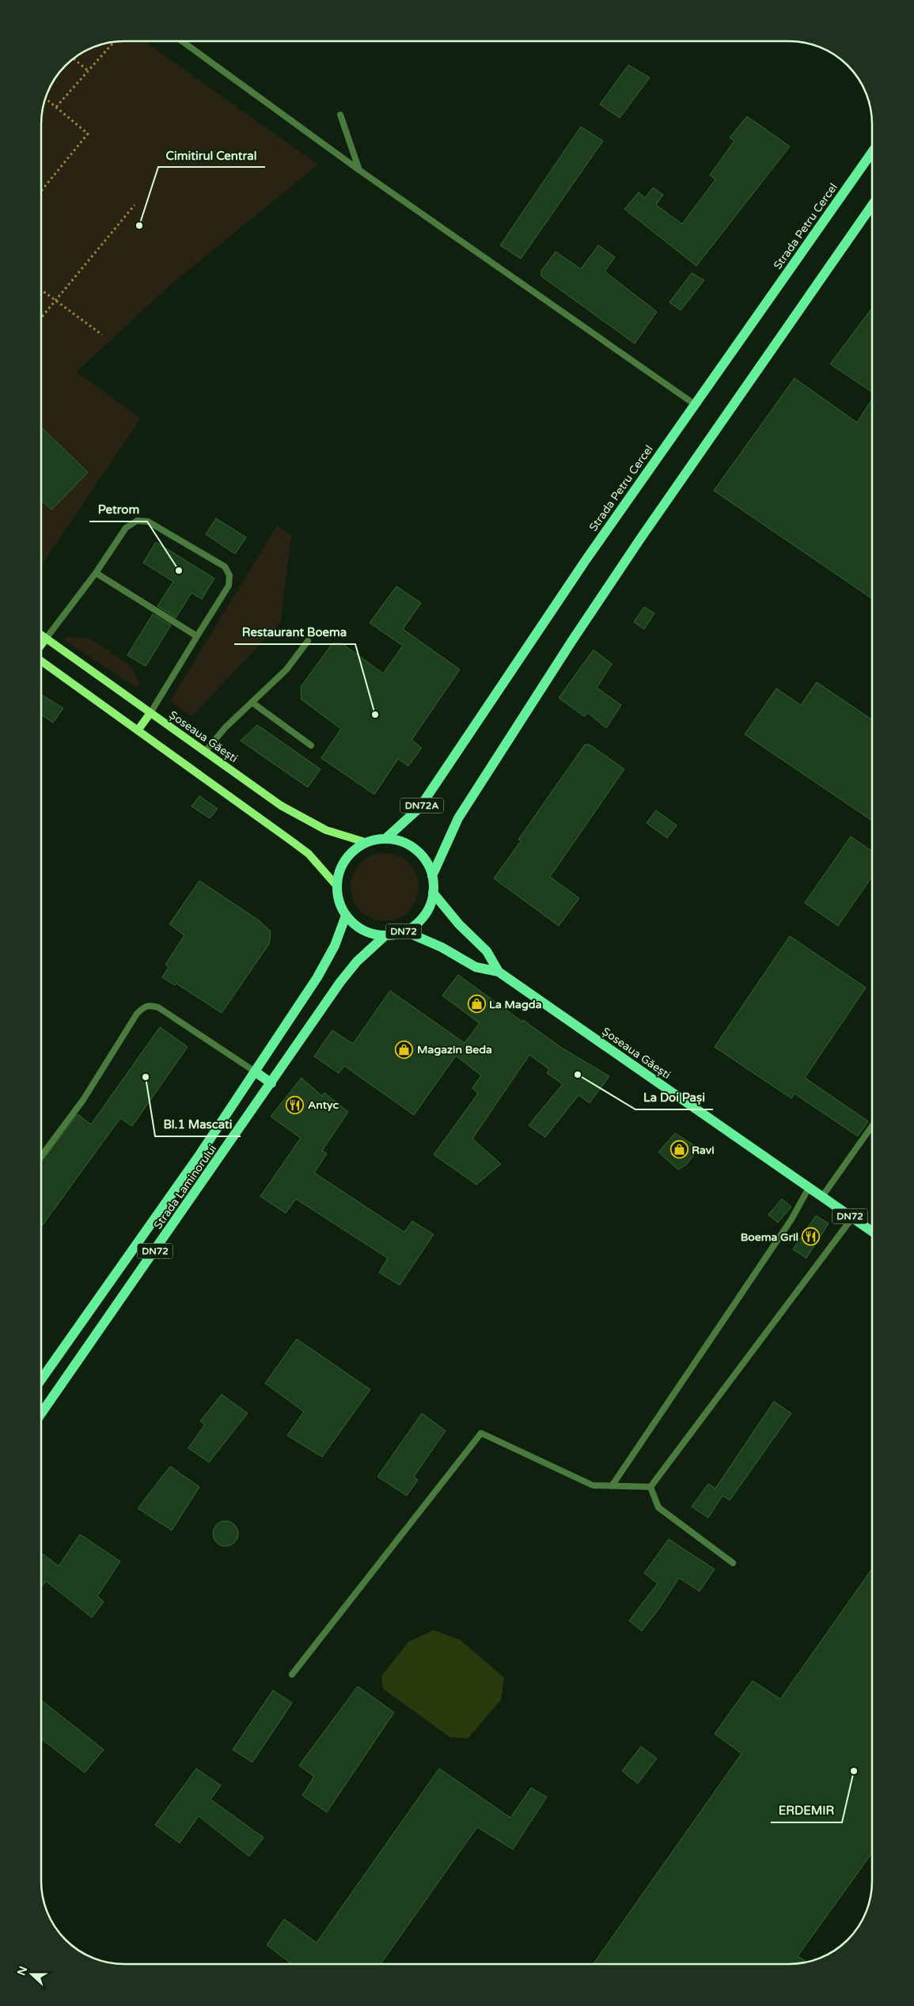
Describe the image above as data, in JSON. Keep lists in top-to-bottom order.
{
  "streets": {
    "main road": [
      "Strada Petru Cercel",
      "Șoseaua Găești",
      "DN72A",
      "DN72",
      "Strada Laminorului"
    ]
  },
  "crossings": [
    ["Strada Petru Cercel", "Șoseaua Găești"],
    ["Strada Petru Cercel", "DN72A"],
    ["Strada Petru Cercel", "DN72"],
    ["Strada Petru Cercel", "Strada Laminorului"],
    ["Șoseaua Găești", "DN72A"],
    ["Șoseaua Găești", "DN72"],
    ["Șoseaua Găești", "Strada Laminorului"],
    ["DN72A", "DN72"],
    ["DN72A", "Strada Laminorului"],
    ["DN72", "Strada Laminorului"]
  ],
  "places": {
    "other": [
      "Cimitirul Central",
      "Petrom",
      "Restaurant Boema",
      "La Doi Pași",
      "Bl.1 Mascati",
      "ERDEMIR"
    ],
    "shop": ["La Magda", "Magazin Beda", "Ravi"],
    "restaurant": ["Antyc", "Boema Gril"]
  },
  "north": "left"
}
